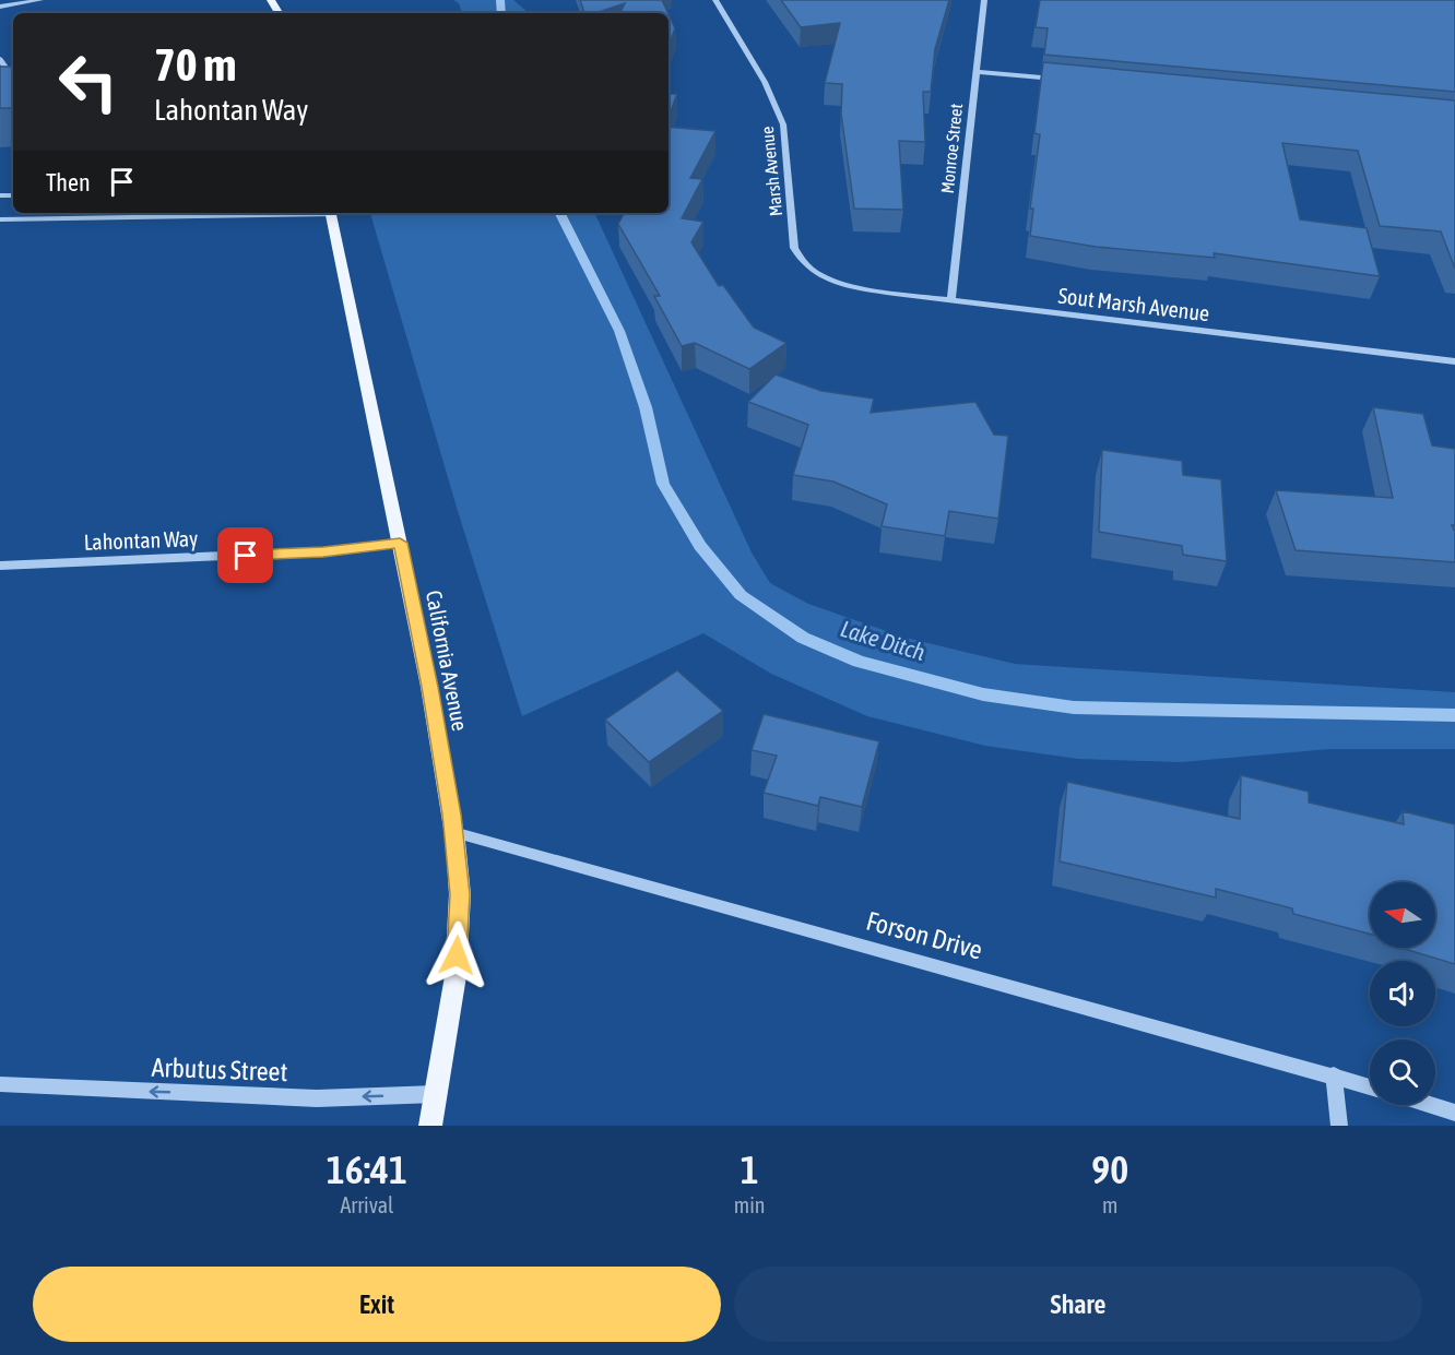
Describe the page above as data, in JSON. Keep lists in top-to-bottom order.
{
  "streets": {
    "main road": ["California Avenue"],
    "street": [
      "Monroe Street",
      "Marsh Avenue",
      "Sout Marsh Avenue",
      "Lahontan Way",
      "Forson Drive",
      "Arbutus Street"
    ]
  },
  "crossings": [
    ["Monroe Street", "Sout Marsh Avenue"],
    ["Marsh Avenue", "Sout Marsh Avenue"],
    ["Lahontan Way", "California Avenue"],
    ["California Avenue", "Forson Drive"],
    ["California Avenue", "Arbutus Street"]
  ],
  "one_way": ["Arbutus Street"],
  "water": ["Lake Ditch"],
  "north": "left",
  "page": {
    "turn": ["70 m", "Lahontan Way"],
    "then": "Then",
    "eta": [
      "16:41",
      "Arrival",
      "1",
      "min",
      "90",
      "m"
    ],
    "buttons": ["Exit", "Share"]
  }
}
